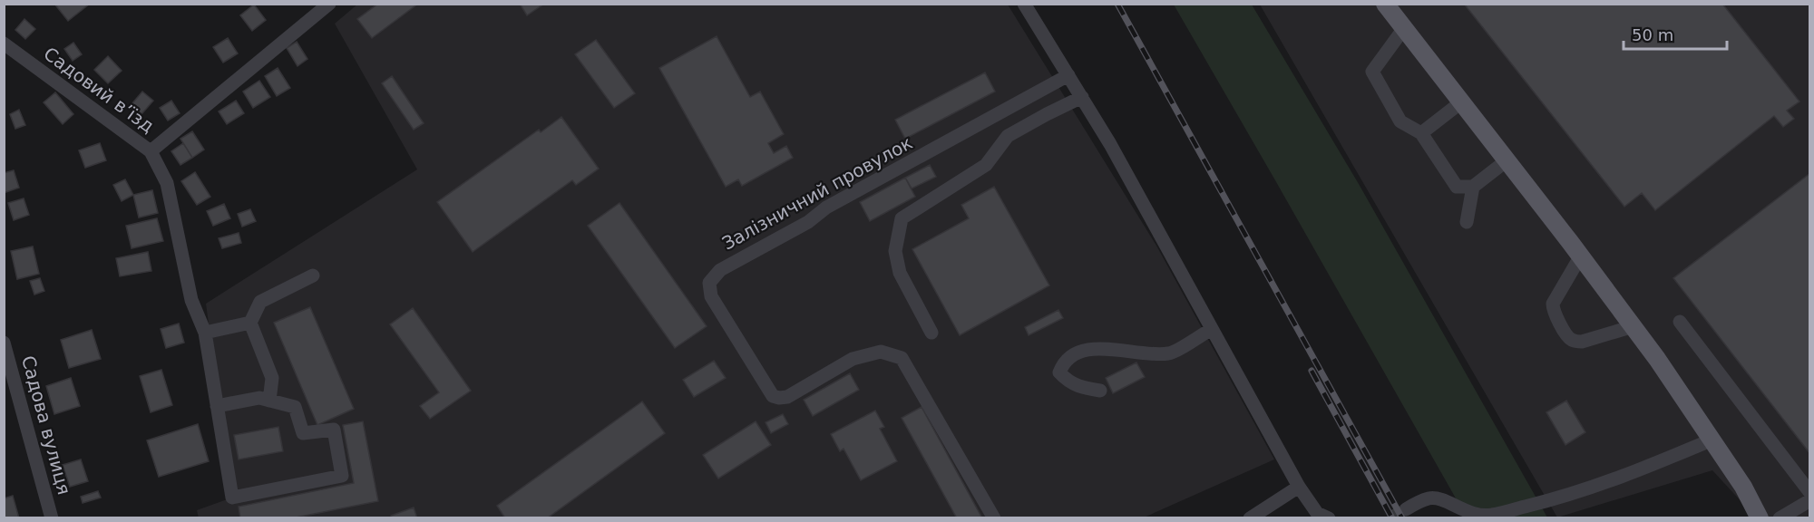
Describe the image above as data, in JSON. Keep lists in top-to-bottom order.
{
  "streets": {
    "street": ["Садовий в’їзд", "Залізничний провулок", "Садова вулиця"]
  },
  "scale_bar": "50 m"
}
